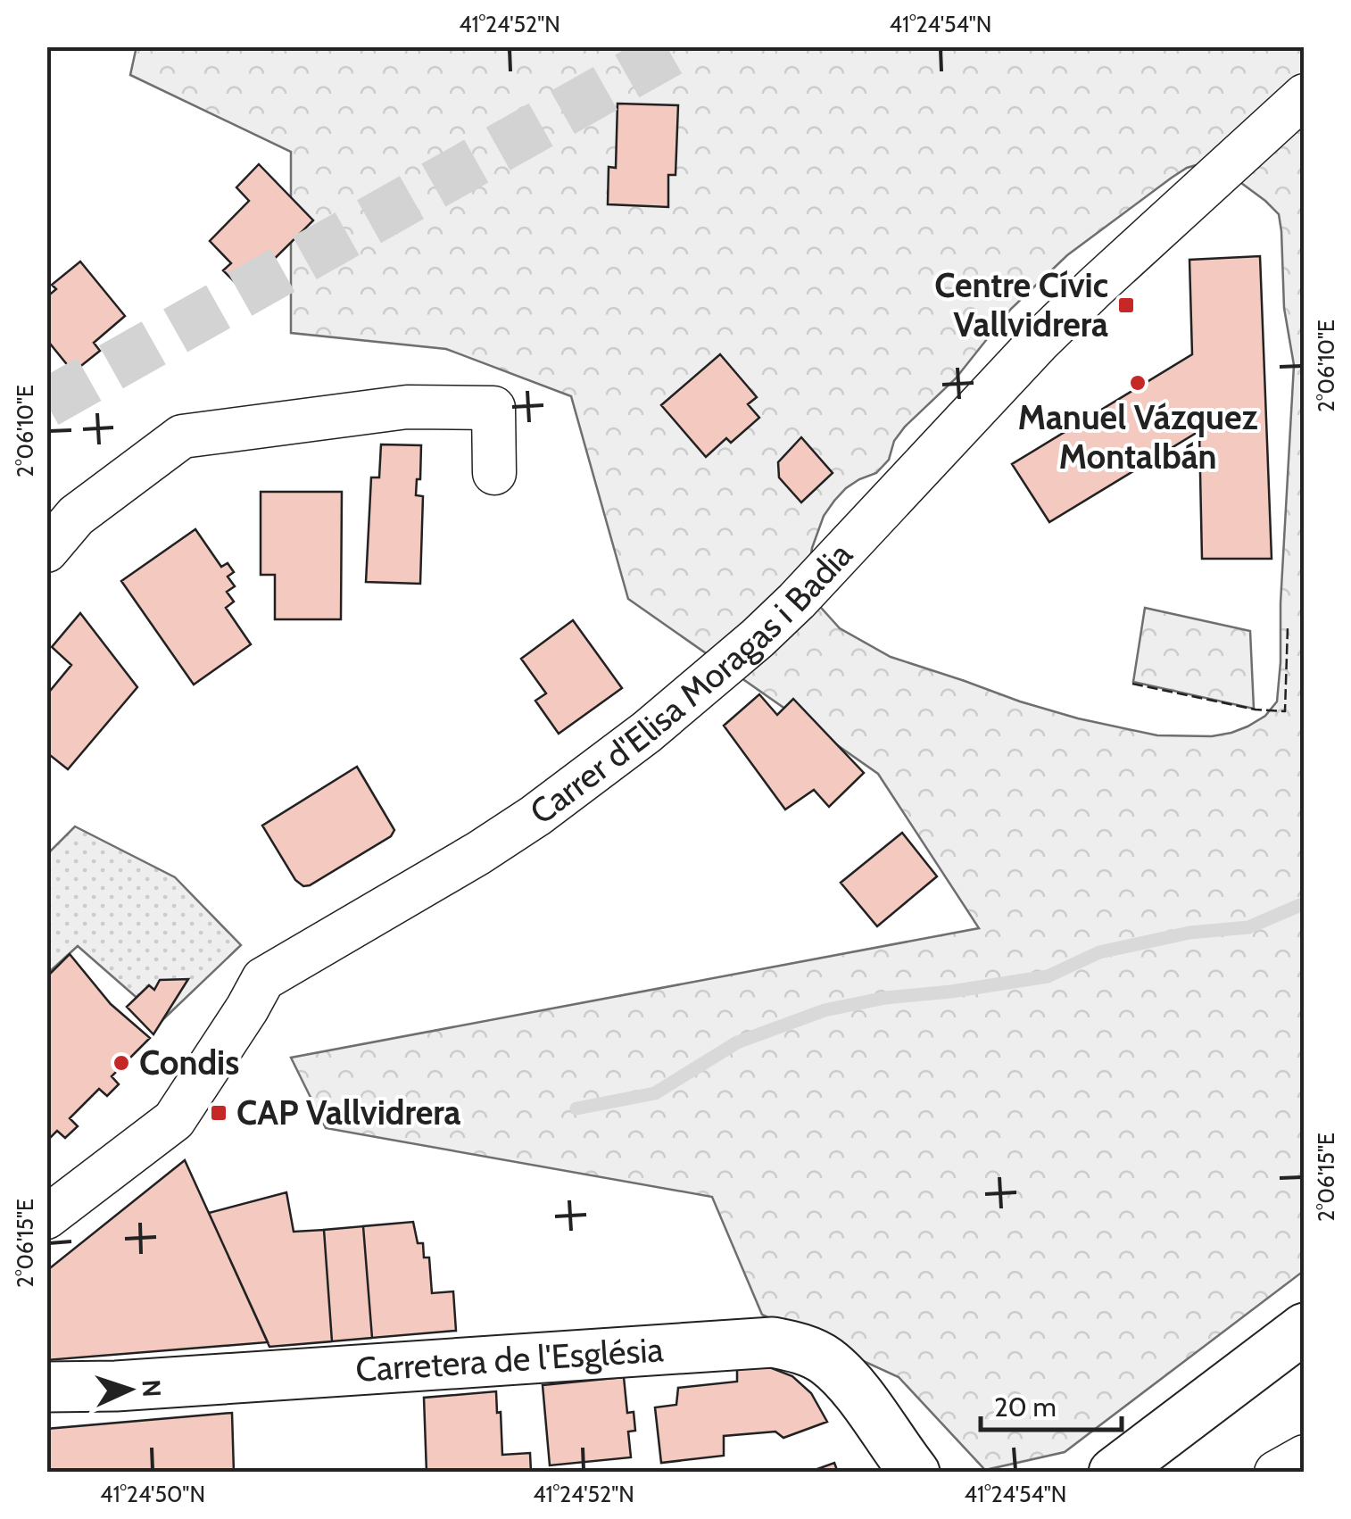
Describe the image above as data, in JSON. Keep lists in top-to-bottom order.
{
  "streets": {
    "main road": ["Carretera de l'Església"],
    "street": ["Carrer d'Elisa Moragas i Badia"]
  },
  "places": {
    "transit": ["Centre Cívic Vallvidrera", "CAP Vallvidrera"],
    "other": ["Manuel Vázquez Montalbán", "Condis"]
  },
  "scale_bar": "20 m",
  "north": "right",
  "coordinates": [
    "41°24'52\"N",
    "41°24'54\"N",
    "2°06'10\"E",
    "2°06'15\"E",
    "41°24'50\"N"
  ]
}
